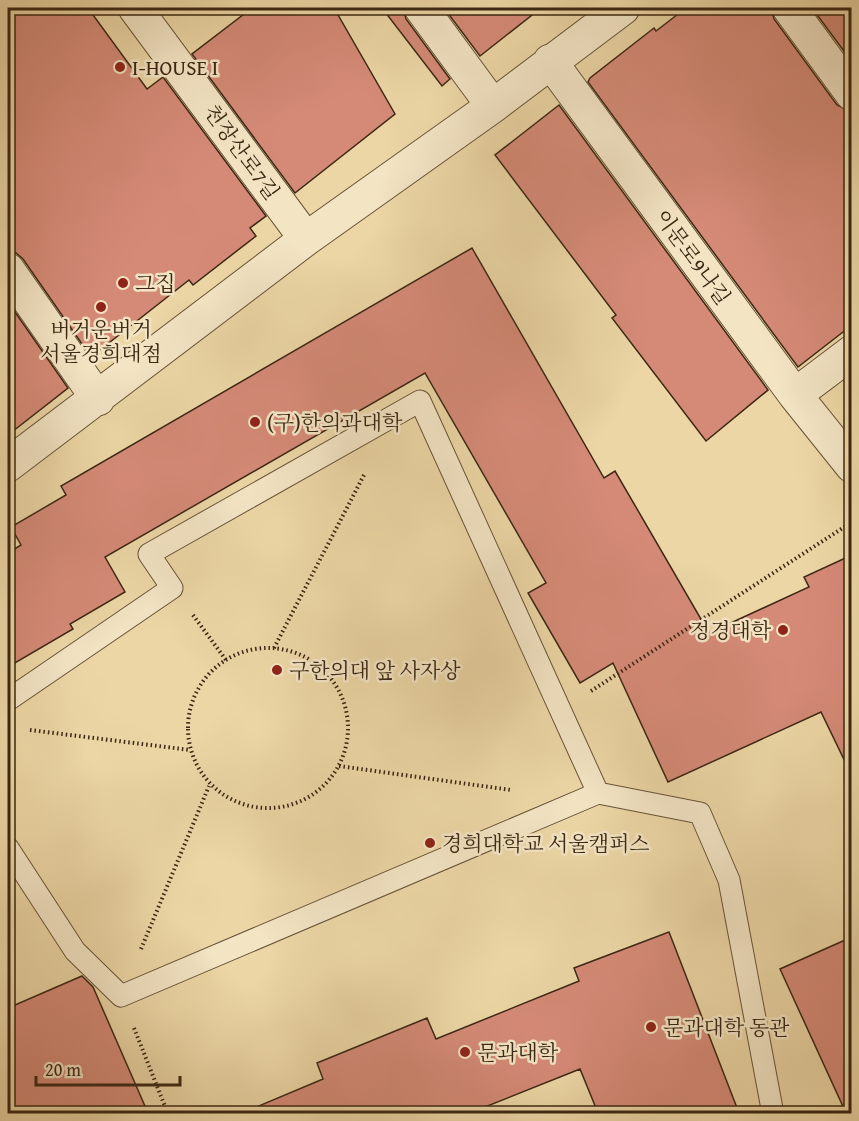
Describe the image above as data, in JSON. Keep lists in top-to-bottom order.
{
  "streets": {
    "street": ["천장산로7길", "이문로9나길"]
  },
  "places": [
    "I-HOUSE I",
    "그집",
    "버거운버거 서울경희대점",
    "(구)한의과대학",
    "정경대학",
    "구한의대 앞 사자상",
    "경희대학교 서울캠퍼스",
    "문과대학 동관",
    "문과대학"
  ],
  "scale_bar": "20 m"
}
